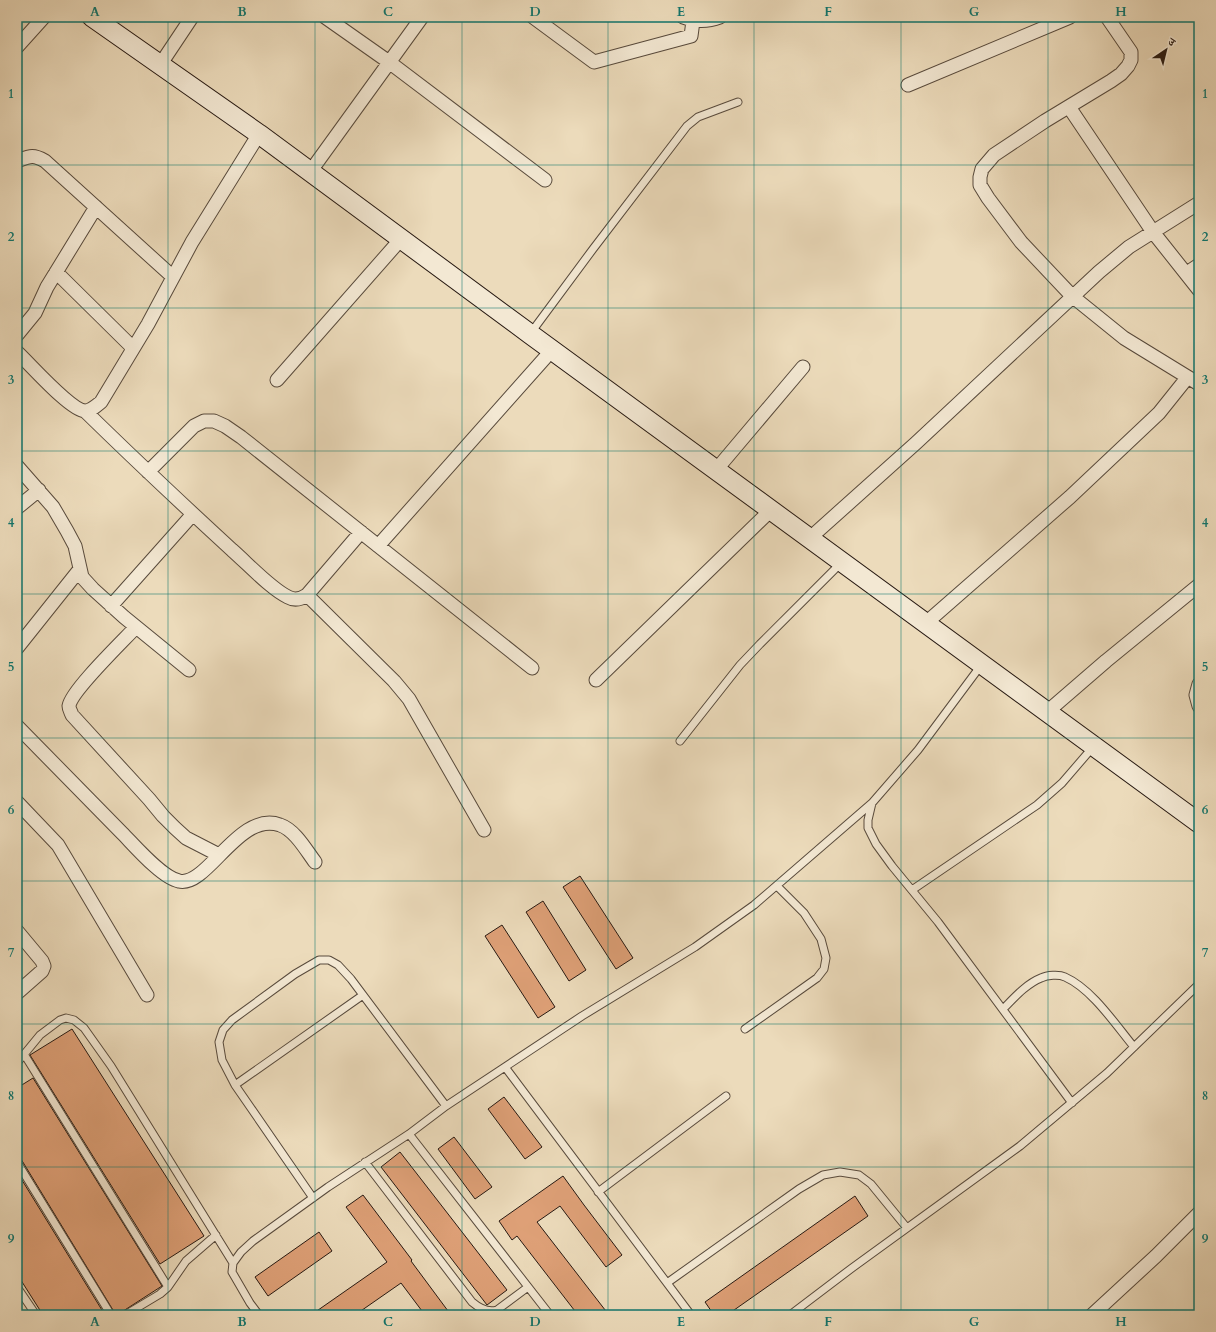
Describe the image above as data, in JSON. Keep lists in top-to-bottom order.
{
  "north": "top right",
  "grid": {
    "columns": [
      "A",
      "B",
      "C",
      "D",
      "E",
      "F",
      "G",
      "H"
    ],
    "rows": [
      "1",
      "2",
      "3",
      "4",
      "5",
      "6",
      "7",
      "8",
      "9"
    ]
  }
}
